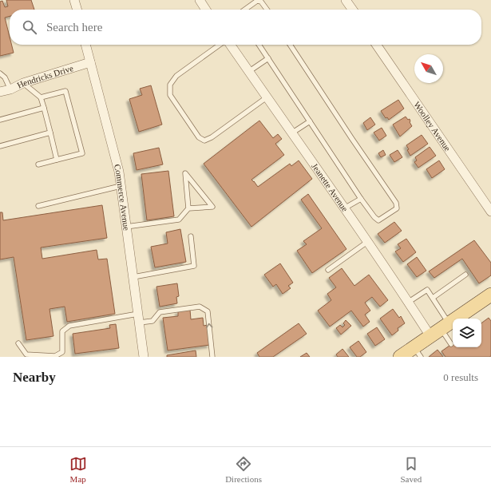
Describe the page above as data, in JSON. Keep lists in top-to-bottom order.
{
  "streets": {
    "street": [
      "Hendricks Drive",
      "Woolley Avenue",
      "Jeanette Avenue",
      "Commerce Avenue"
    ]
  },
  "crossings": [
    ["Hendricks Drive", "Commerce Avenue"]
  ],
  "north": "top left",
  "page": {
    "search": "Search here",
    "heading": ["Nearby", "0 results"],
    "nav": ["Map", "Directions", "Saved"]
  }
}
